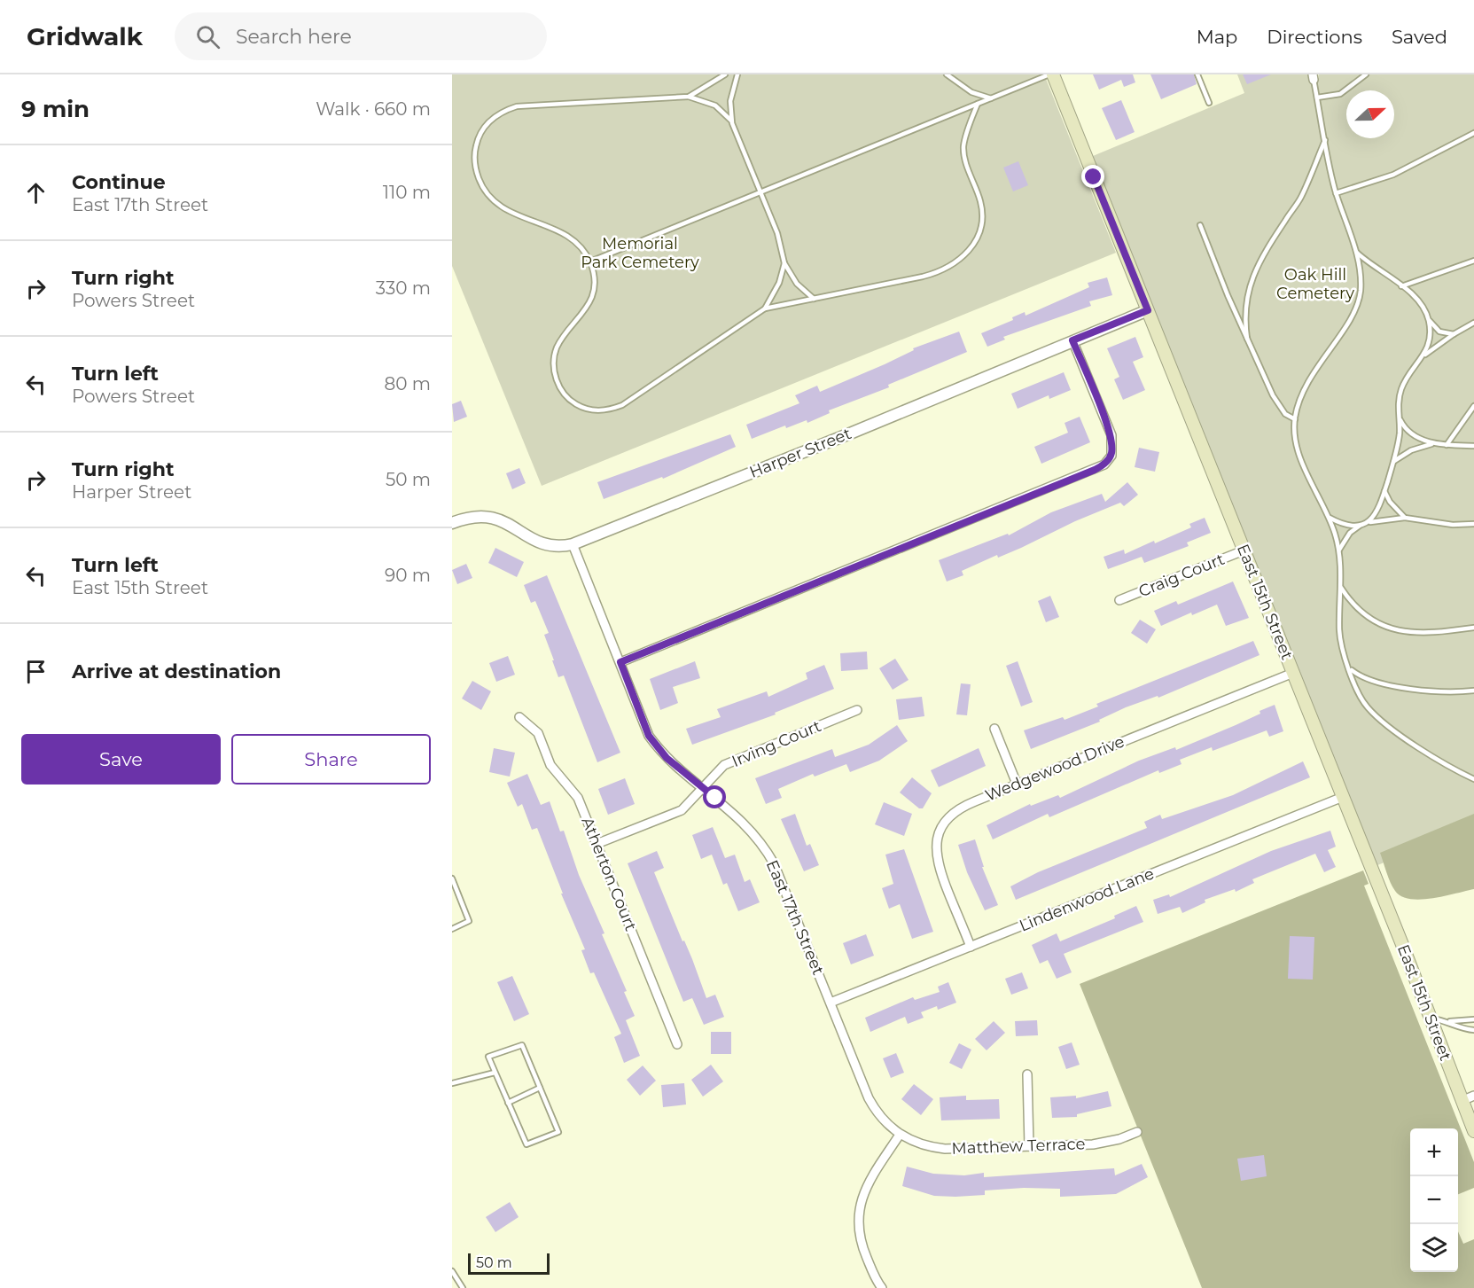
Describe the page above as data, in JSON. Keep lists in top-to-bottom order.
{
  "streets": {
    "main road": ["East 15th Street"],
    "street": [
      "Harper Street",
      "Craig Court",
      "Irving Court",
      "Wedgewood Drive",
      "Atherton Court",
      "Lindenwood Lane",
      "East 17th Street",
      "Matthew Terrace"
    ]
  },
  "crossings": [
    ["Harper Street", "East 15th Street"],
    ["Harper Street", "East 17th Street"],
    ["Craig Court", "East 15th Street"],
    ["East 15th Street", "Wedgewood Drive"],
    ["East 15th Street", "Lindenwood Lane"],
    ["Irving Court", "Atherton Court"],
    ["Irving Court", "East 17th Street"],
    ["Wedgewood Drive", "Lindenwood Lane"],
    ["Lindenwood Lane", "East 17th Street"],
    ["East 17th Street", "Matthew Terrace"]
  ],
  "parks": ["Memorial Park Cemetery", "Oak Hill Cemetery"],
  "scale_bar": "50 m",
  "north": "right",
  "page": {
    "header": "Gridwalk",
    "search": "Search here",
    "nav": ["Map", "Directions", "Saved"],
    "heading": ["9 min", "Walk · 660 m"],
    "list": [
      ["Continue", "East 17th Street", "110 m"],
      ["Turn right", "Powers Street", "330 m"],
      ["Turn left", "Powers Street", "80 m"],
      ["Turn right", "Harper Street", "50 m"],
      ["Turn left", "East 15th Street", "90 m"],
      "Arrive at destination"
    ],
    "buttons": ["Save", "Share"],
    "map_buttons": ["+", "−"],
    "scale": "50 m"
  }
}
